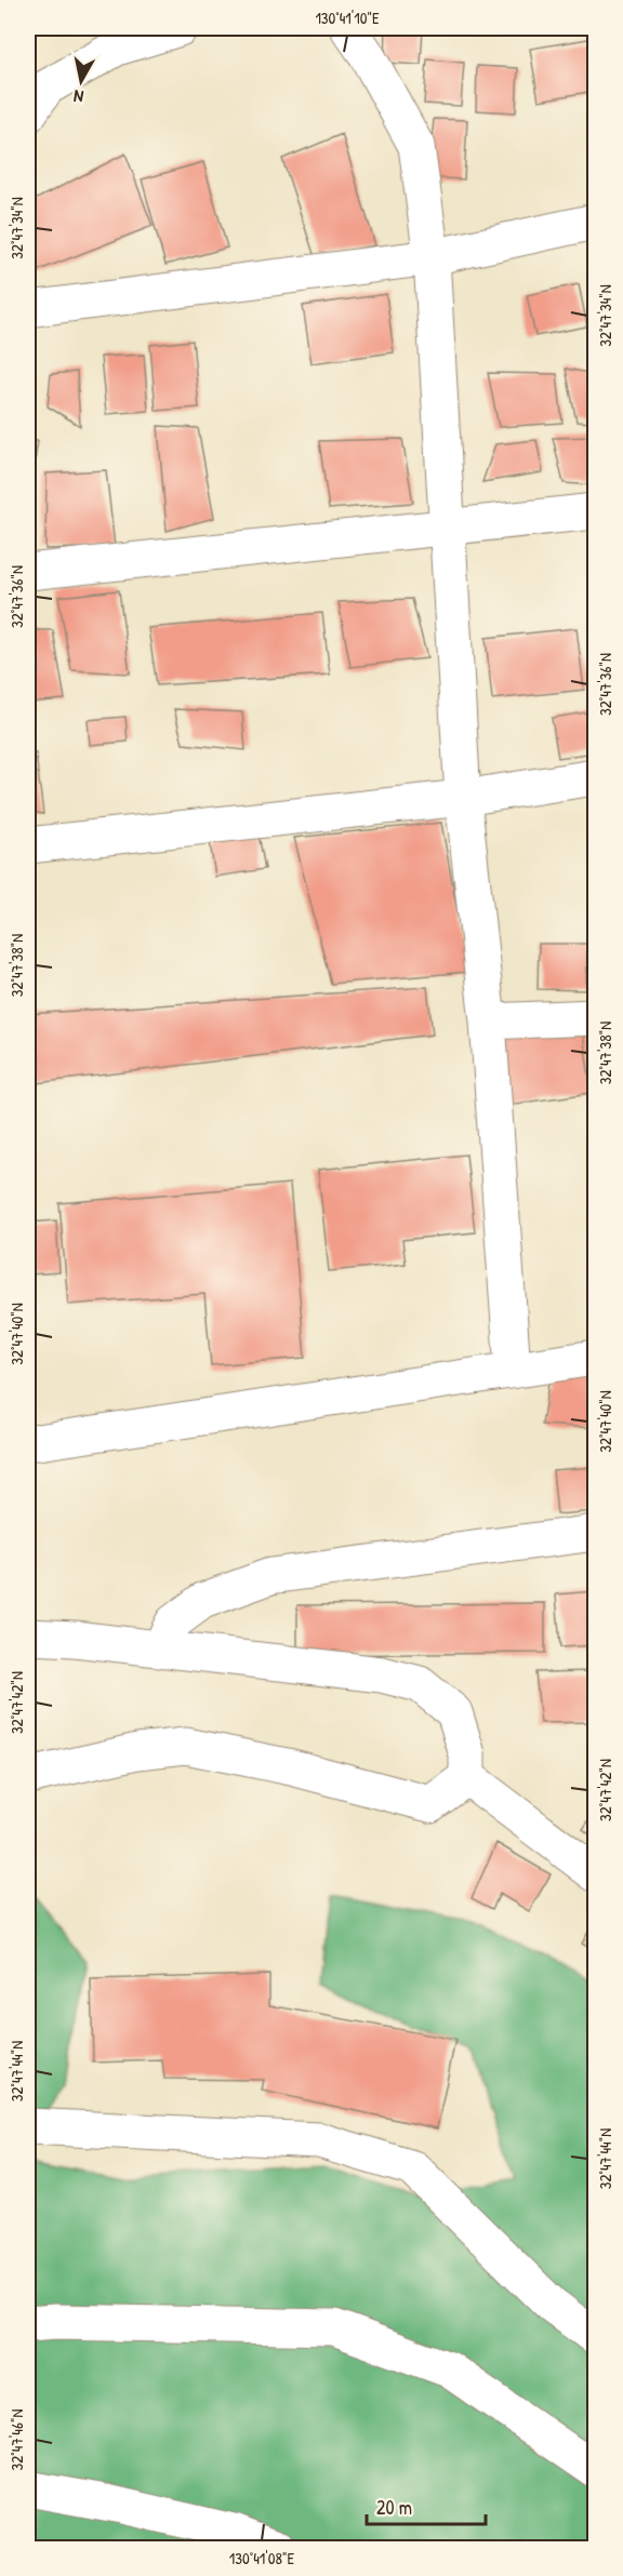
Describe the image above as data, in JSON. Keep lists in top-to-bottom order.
{
  "scale_bar": "20 m",
  "north": "bottom",
  "coordinates": [
    "130°41'10\"E",
    "32°47'34\"N",
    "32°47'36\"N",
    "32°47'38\"N",
    "32°47'40\"N",
    "32°47'42\"N",
    "32°47'44\"N",
    "32°47'46\"N",
    "130°41'08\"E"
  ]
}
